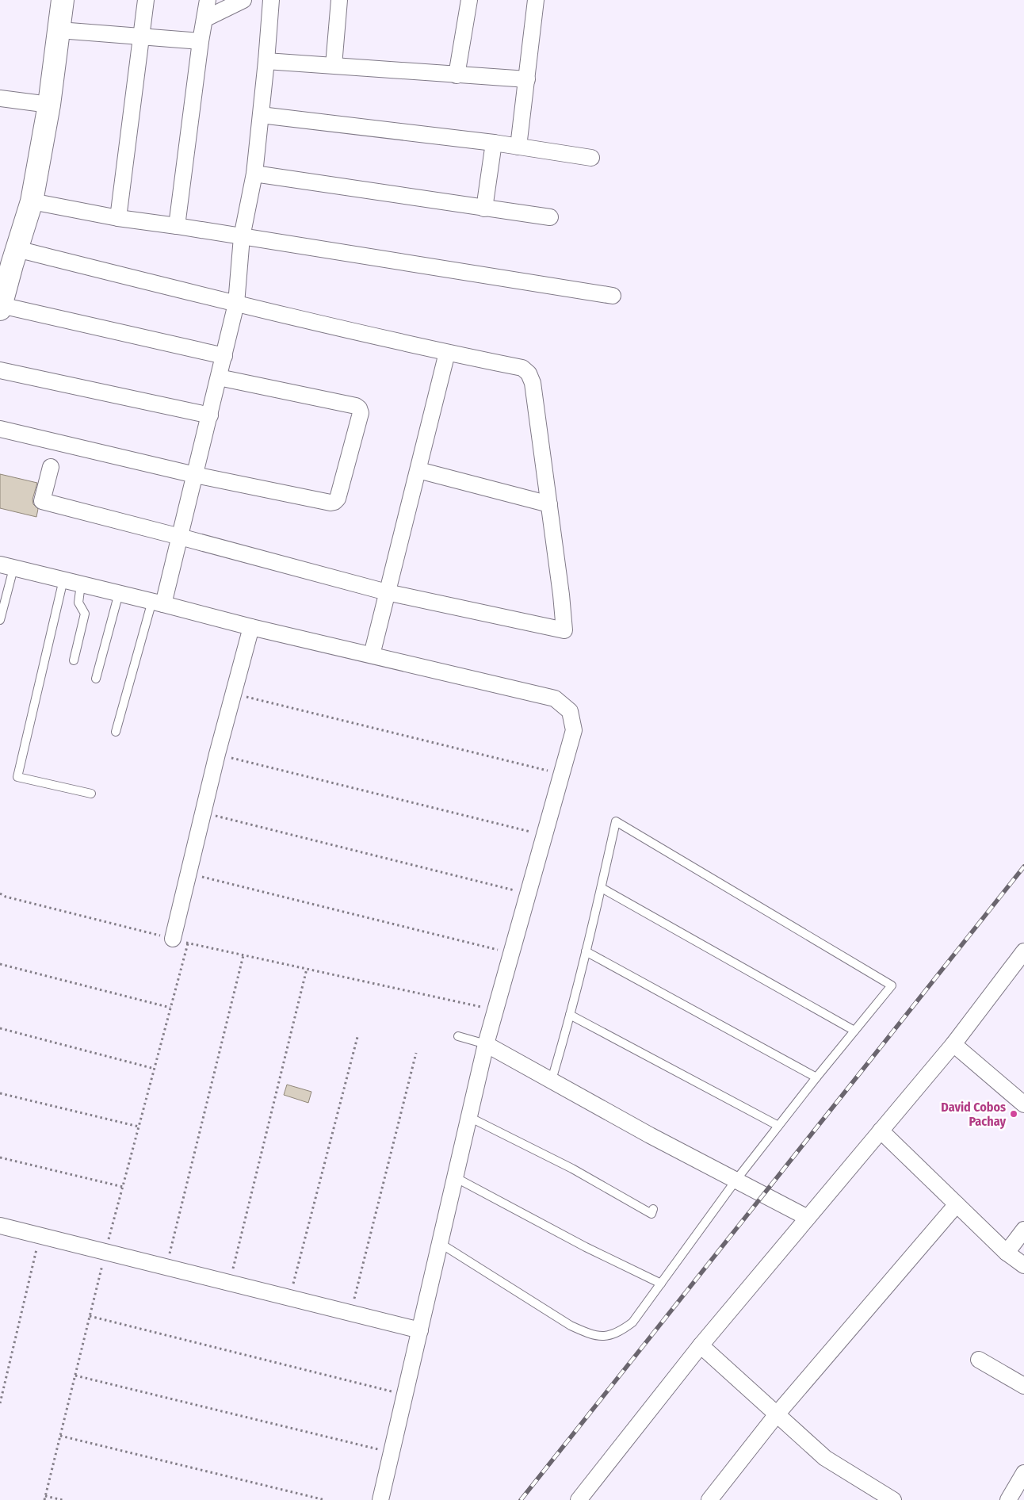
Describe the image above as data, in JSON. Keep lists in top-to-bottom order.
{
  "places": ["David Cobos Pachay"]
}
